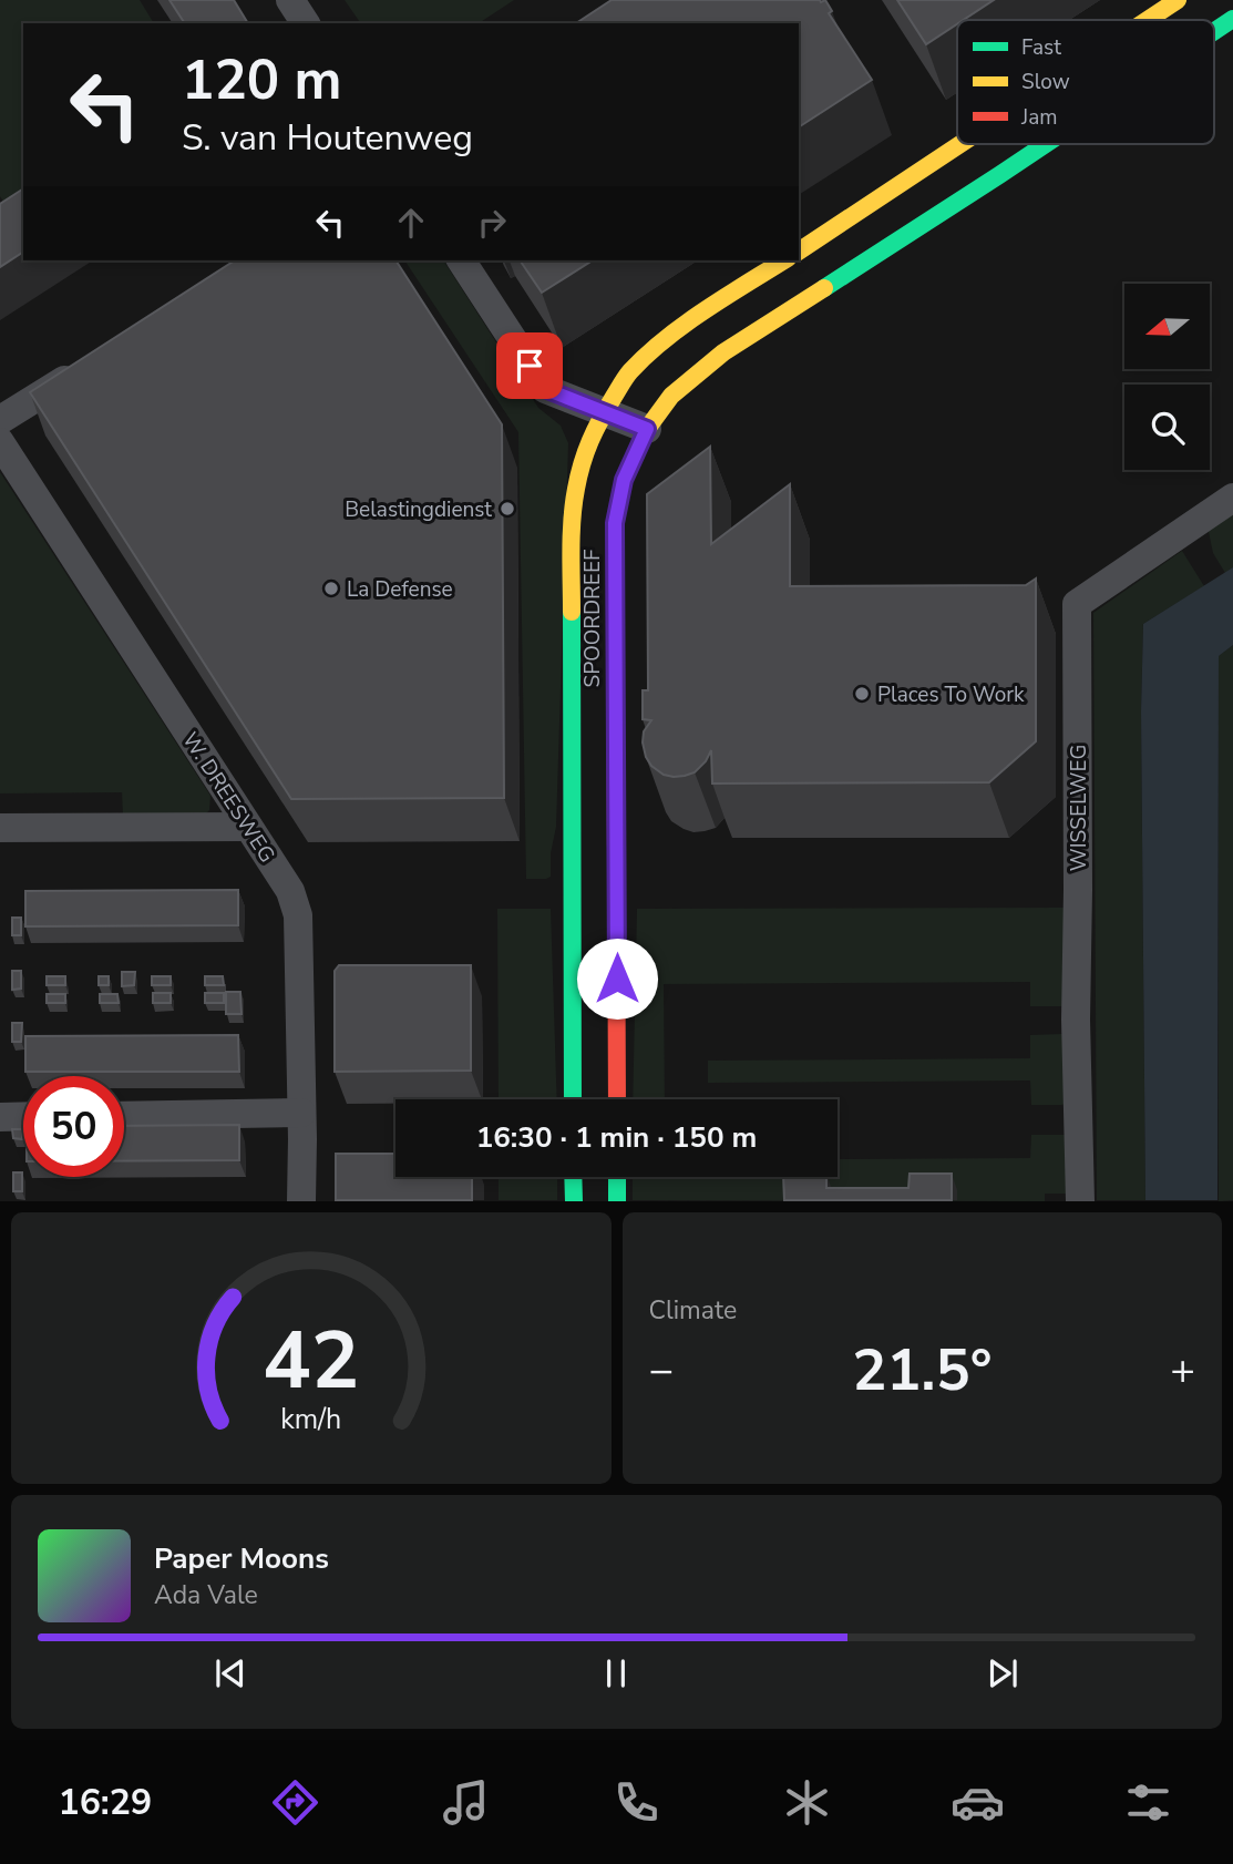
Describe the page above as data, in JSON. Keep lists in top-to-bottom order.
{
  "streets": {
    "main road": ["SPOORDREEF"],
    "street": ["W. DREESWEG", "WISSELWEG"]
  },
  "places": ["Belastingdienst", "La Defense", "Places To Work"],
  "legend": ["Fast", "Slow", "Jam"],
  "north": "left",
  "page": {
    "turn": ["120 m", "S. van Houtenweg"],
    "limit": "50",
    "trip": "16:30 · 1 min · 150 m",
    "tile": "Climate",
    "heat": ["−", "21.5°", "+"],
    "song": ["Paper Moons", "Ada Vale"],
    "tabs": "16:29",
    "gauge": ["42", "km/h"]
  }
}
